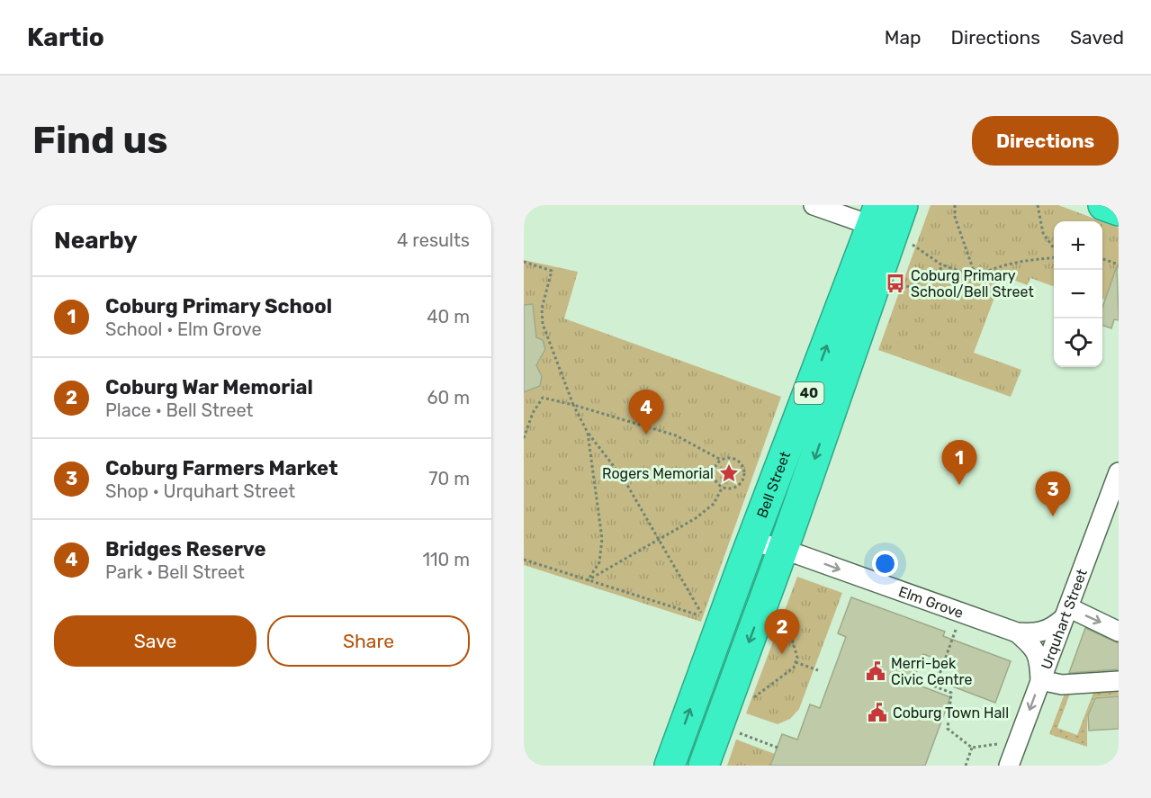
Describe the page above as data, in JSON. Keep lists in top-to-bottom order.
{
  "streets": {
    "highway": ["40", "Bell Street"],
    "street": ["Elm Grove", "Urquhart Street"]
  },
  "crossings": [
    ["Bell Street", "Elm Grove"],
    ["Elm Grove", "Urquhart Street"]
  ],
  "one_way": ["Elm Grove"],
  "places": {
    "bus stop": ["Coburg Primary School/Bell Street"],
    "place": ["Rogers Memorial"],
    "public building": ["Merri-bek Civic Centre", "Coburg Town Hall"]
  },
  "page": {
    "header": "Kartio",
    "nav": ["Map", "Directions", "Saved"],
    "buttons": [
      "Directions",
      ["Save", "Share"]
    ],
    "title": "Find us",
    "heading": ["Nearby", "4 results"],
    "map_buttons": ["+", "−"],
    "list": [
      {
        "mark": "1",
        "name": "Coburg Primary School",
        "note": "School · Elm Grove",
        "value": "40 m"
      },
      {
        "mark": "2",
        "name": "Coburg War Memorial",
        "note": "Place · Bell Street",
        "value": "60 m"
      },
      {
        "mark": "3",
        "name": "Coburg Farmers Market",
        "note": "Shop · Urquhart Street",
        "value": "70 m"
      },
      {
        "mark": "4",
        "name": "Bridges Reserve",
        "note": "Park · Bell Street",
        "value": "110 m"
      }
    ],
    "pins": [
      "4",
      "1",
      "3",
      "2"
    ]
  }
}
